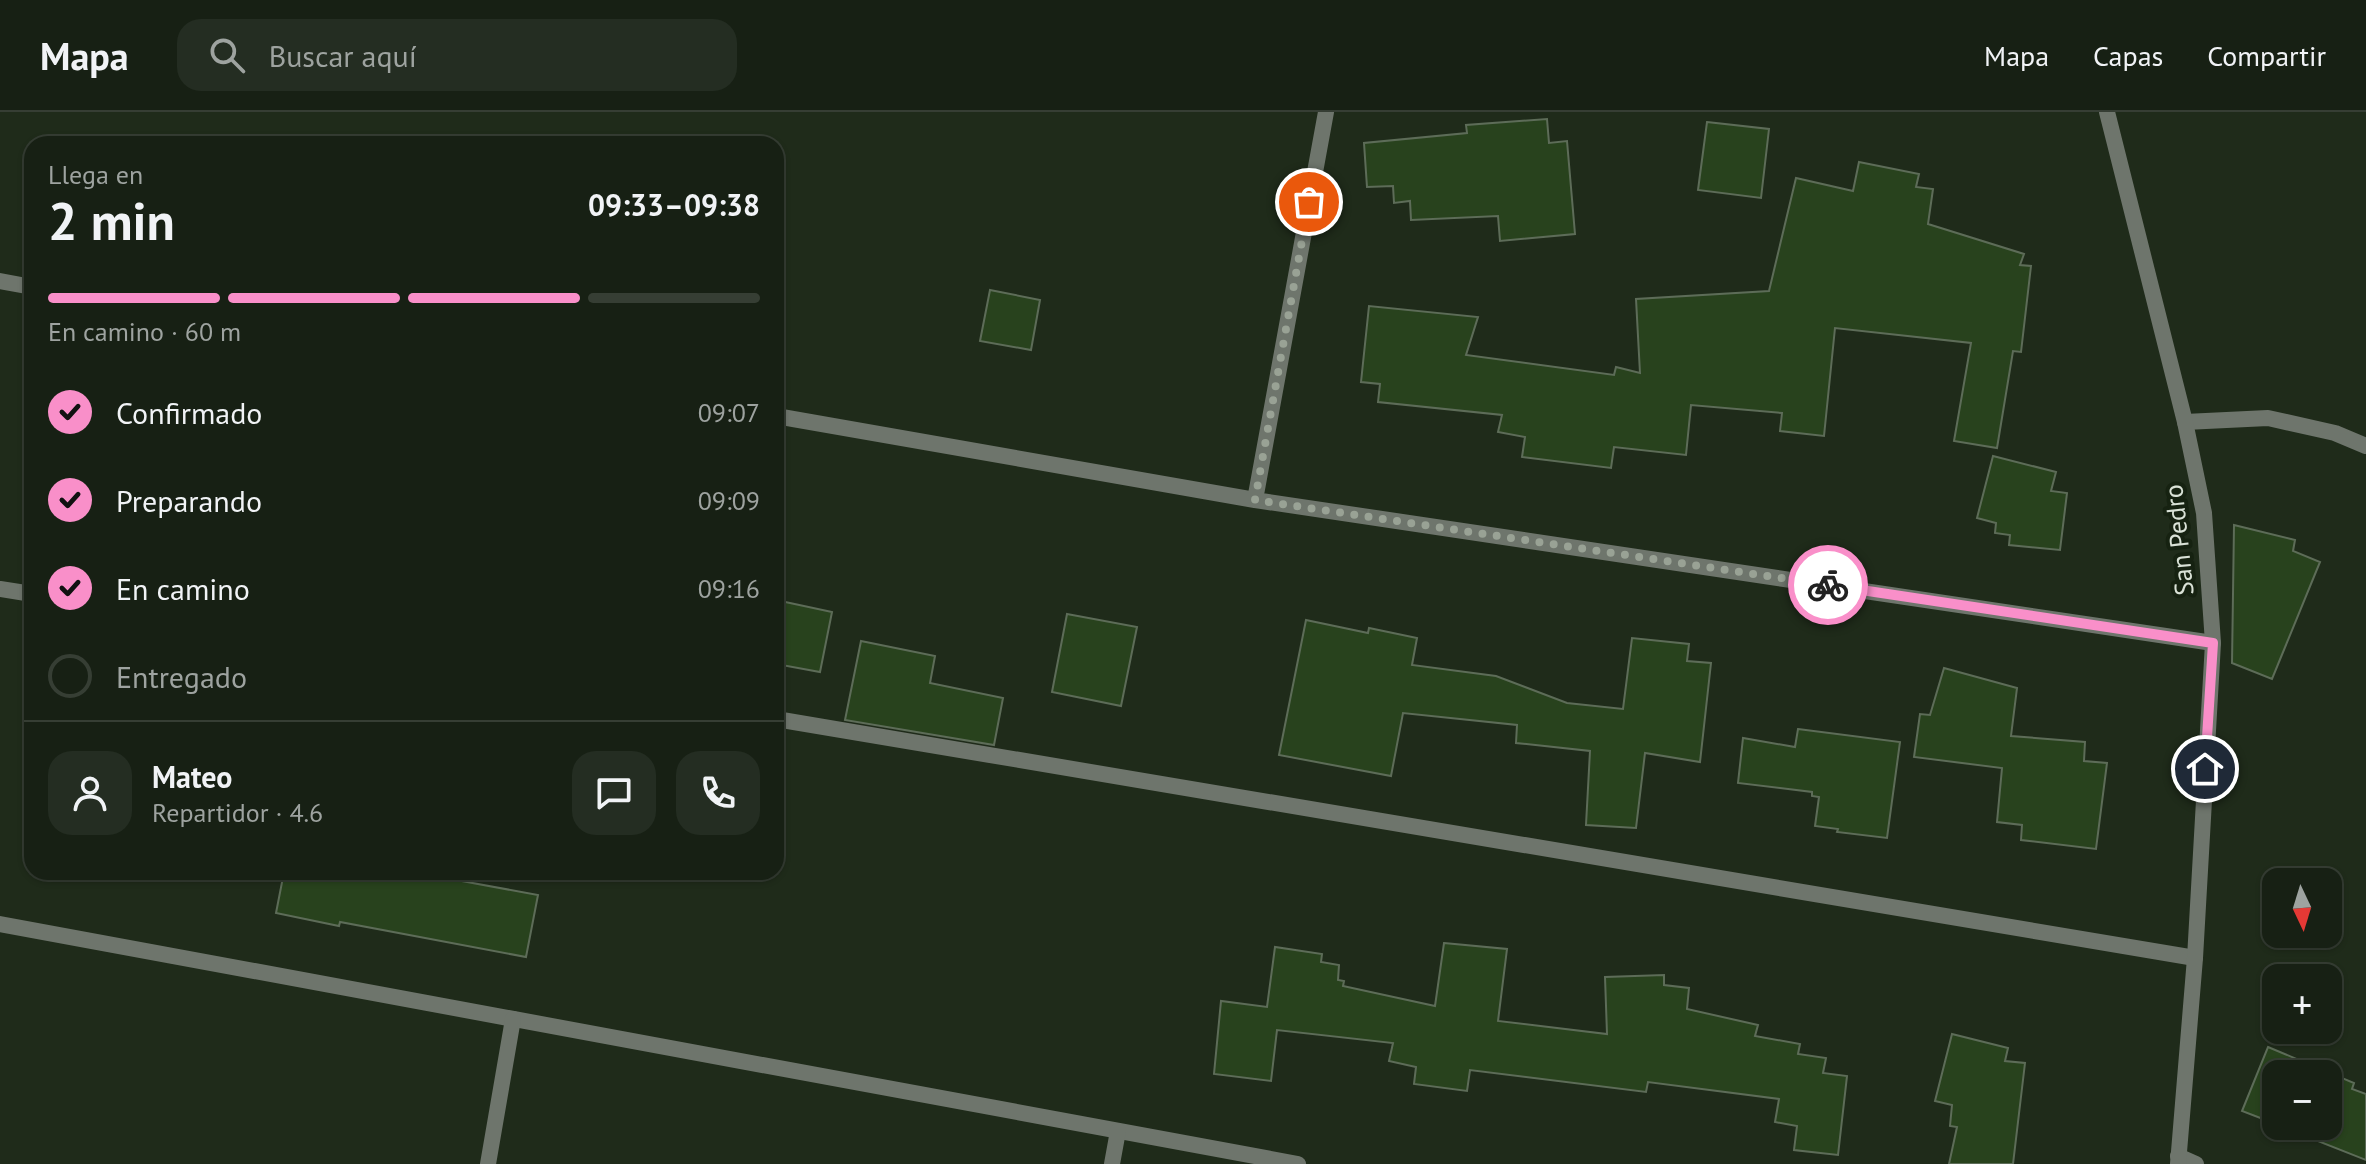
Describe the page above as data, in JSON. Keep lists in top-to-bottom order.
{
  "streets": {
    "street": ["San Pedro"]
  },
  "north": "bottom",
  "page": {
    "header": "Mapa",
    "search": "Buscar aquí",
    "nav": ["Mapa", "Capas", "Compartir"],
    "heading": ["2 min", "Llega en", "09:33–09:38"],
    "panel": ["Mateo", "Repartidor · 4.6"],
    "bar": "En camino · 60 m",
    "list": [
      ["Confirmado", "09:07"],
      ["Preparando", "09:09"],
      ["En camino", "09:16"],
      "Entregado"
    ],
    "map_buttons": ["+", "−"]
  }
}
